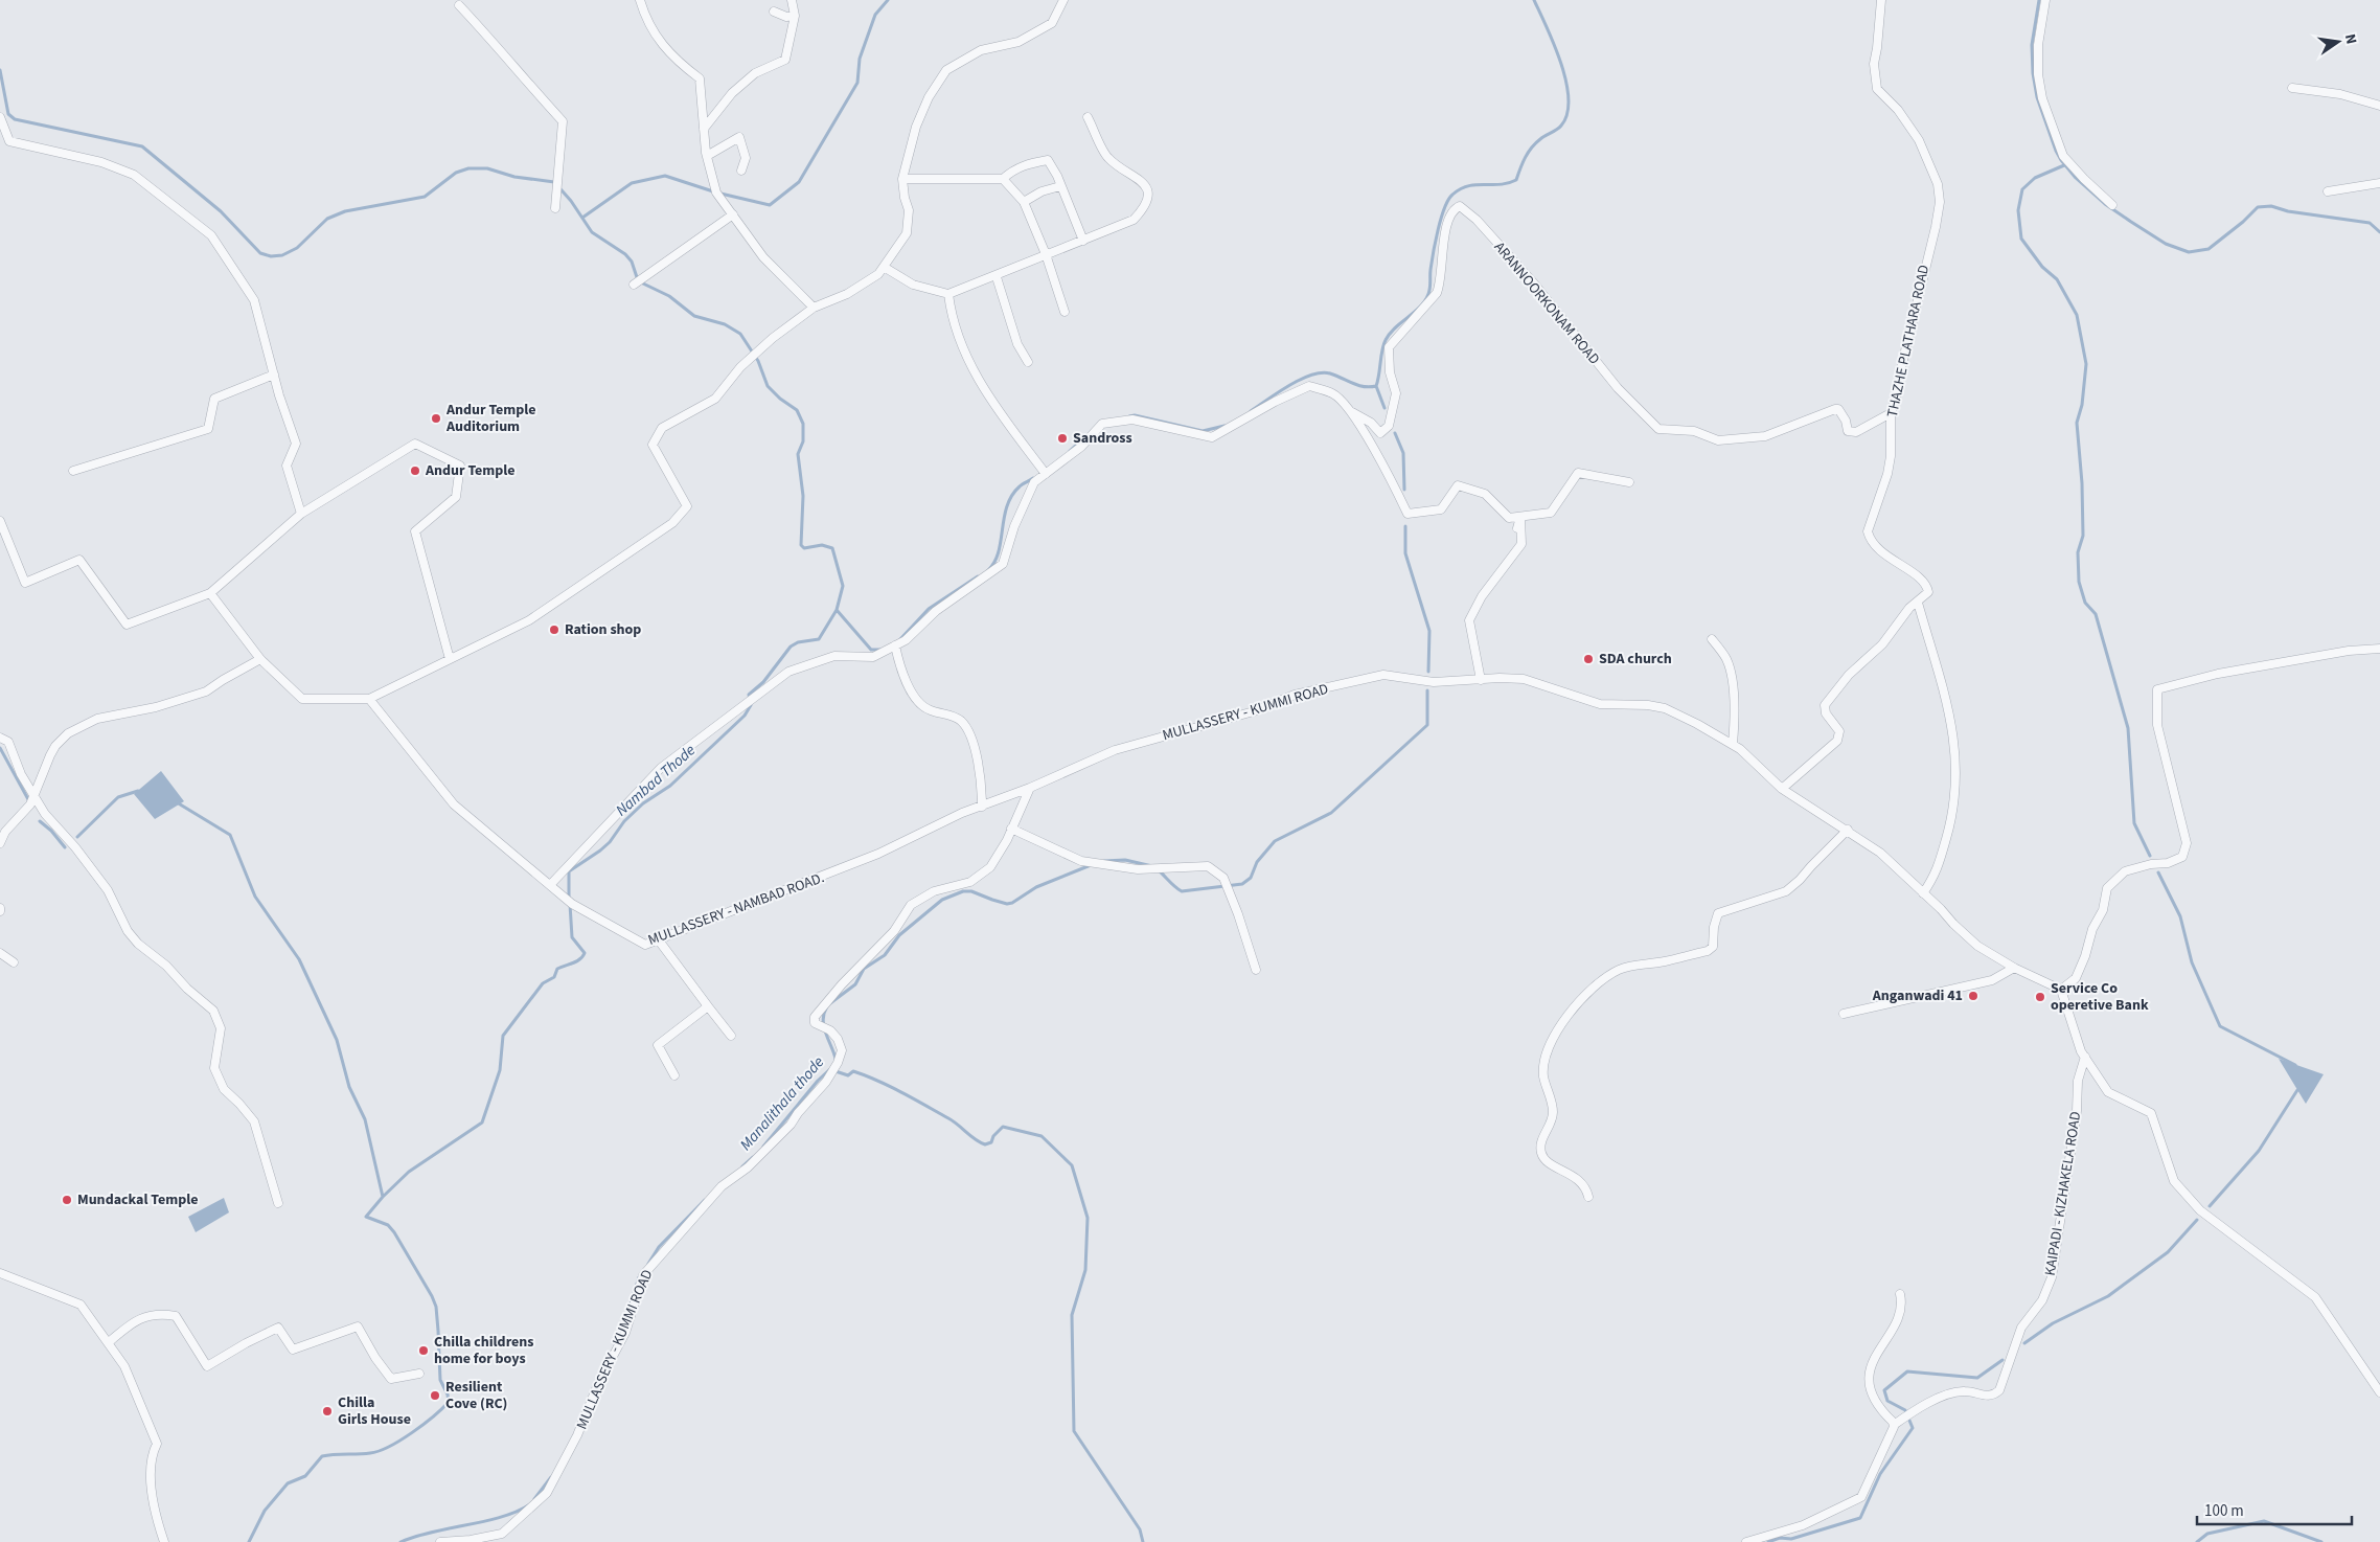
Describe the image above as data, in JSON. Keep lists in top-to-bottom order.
{
  "streets": {
    "street": [
      "ARANNOORKONAM ROAD",
      "THAZHE PLATHARA ROAD",
      "MULLASSERY - KUMMI ROAD",
      "MULLASSERY - NAMBAD ROAD.",
      "KAIPADI - KIZHAKELA ROAD"
    ]
  },
  "crossings": [
    ["ARANNOORKONAM ROAD", "THAZHE PLATHARA ROAD"],
    ["ARANNOORKONAM ROAD", "MULLASSERY - NAMBAD ROAD."],
    ["MULLASSERY - KUMMI ROAD", "MULLASSERY - NAMBAD ROAD."]
  ],
  "water": ["Nambad Thode", "Manalithala thode"],
  "places": [
    "Andur Temple Auditorium",
    "Sandross",
    "Andur Temple",
    "Ration shop",
    "SDA church",
    "Anganwadi 41",
    "Service Co operetive Bank",
    "Mundackal Temple",
    "Chilla childrens home for boys",
    "Resilient Cove (RC)",
    "Chilla Girls House"
  ],
  "scale_bar": "100 m",
  "north": "right"
}
